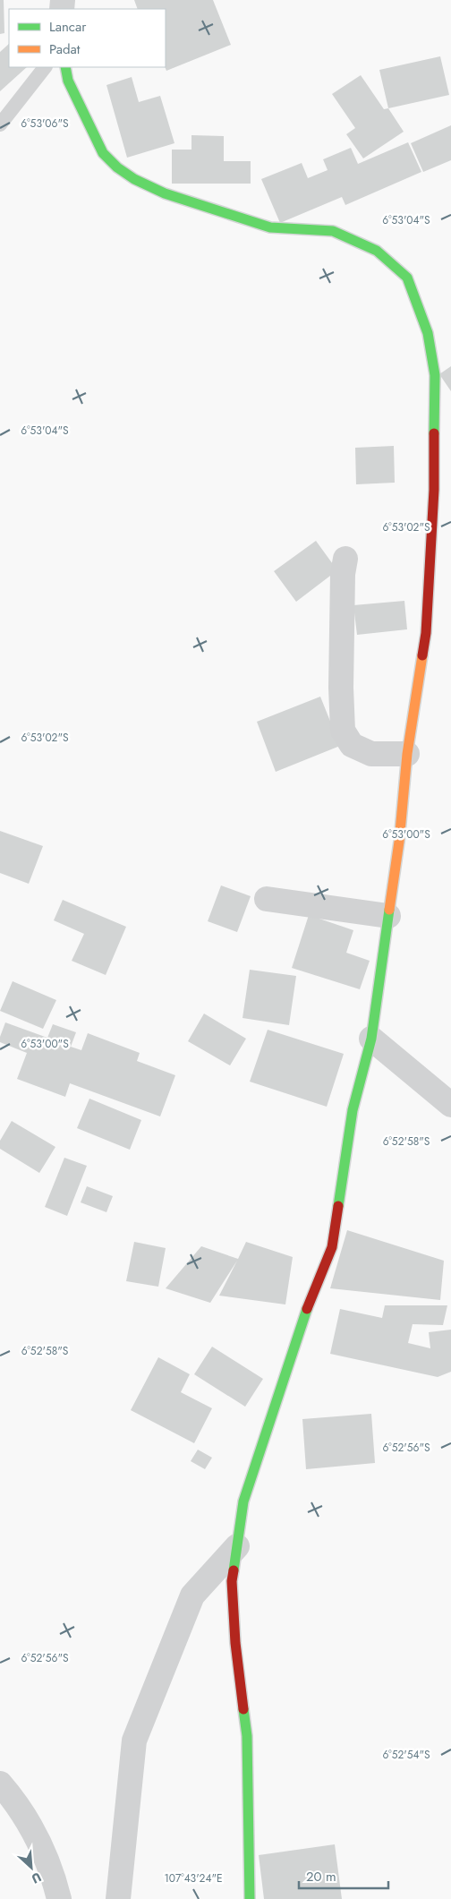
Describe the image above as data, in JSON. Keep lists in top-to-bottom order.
{
  "legend": ["Lancar", "Padat"],
  "scale_bar": "20 m",
  "north": "bottom right",
  "coordinates": [
    "6°53'06\"S",
    "6°53'04\"S",
    "6°53'02\"S",
    "6°53'00\"S",
    "6°52'58\"S",
    "6°52'56\"S",
    "6°52'54\"S",
    "107°43'24\"E"
  ]
}
